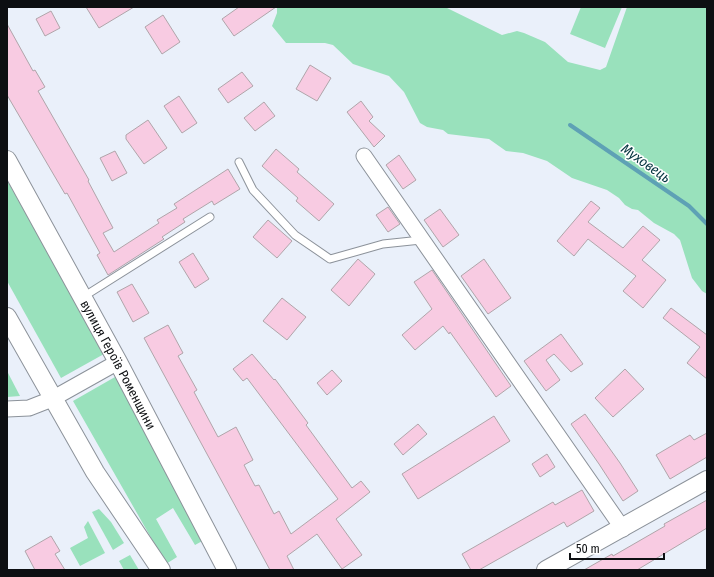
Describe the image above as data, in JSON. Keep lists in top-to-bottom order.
{
  "streets": {
    "street": ["вулиця Героїв Роменщини"]
  },
  "water": ["Муховець"],
  "scale_bar": "50 m"
}
